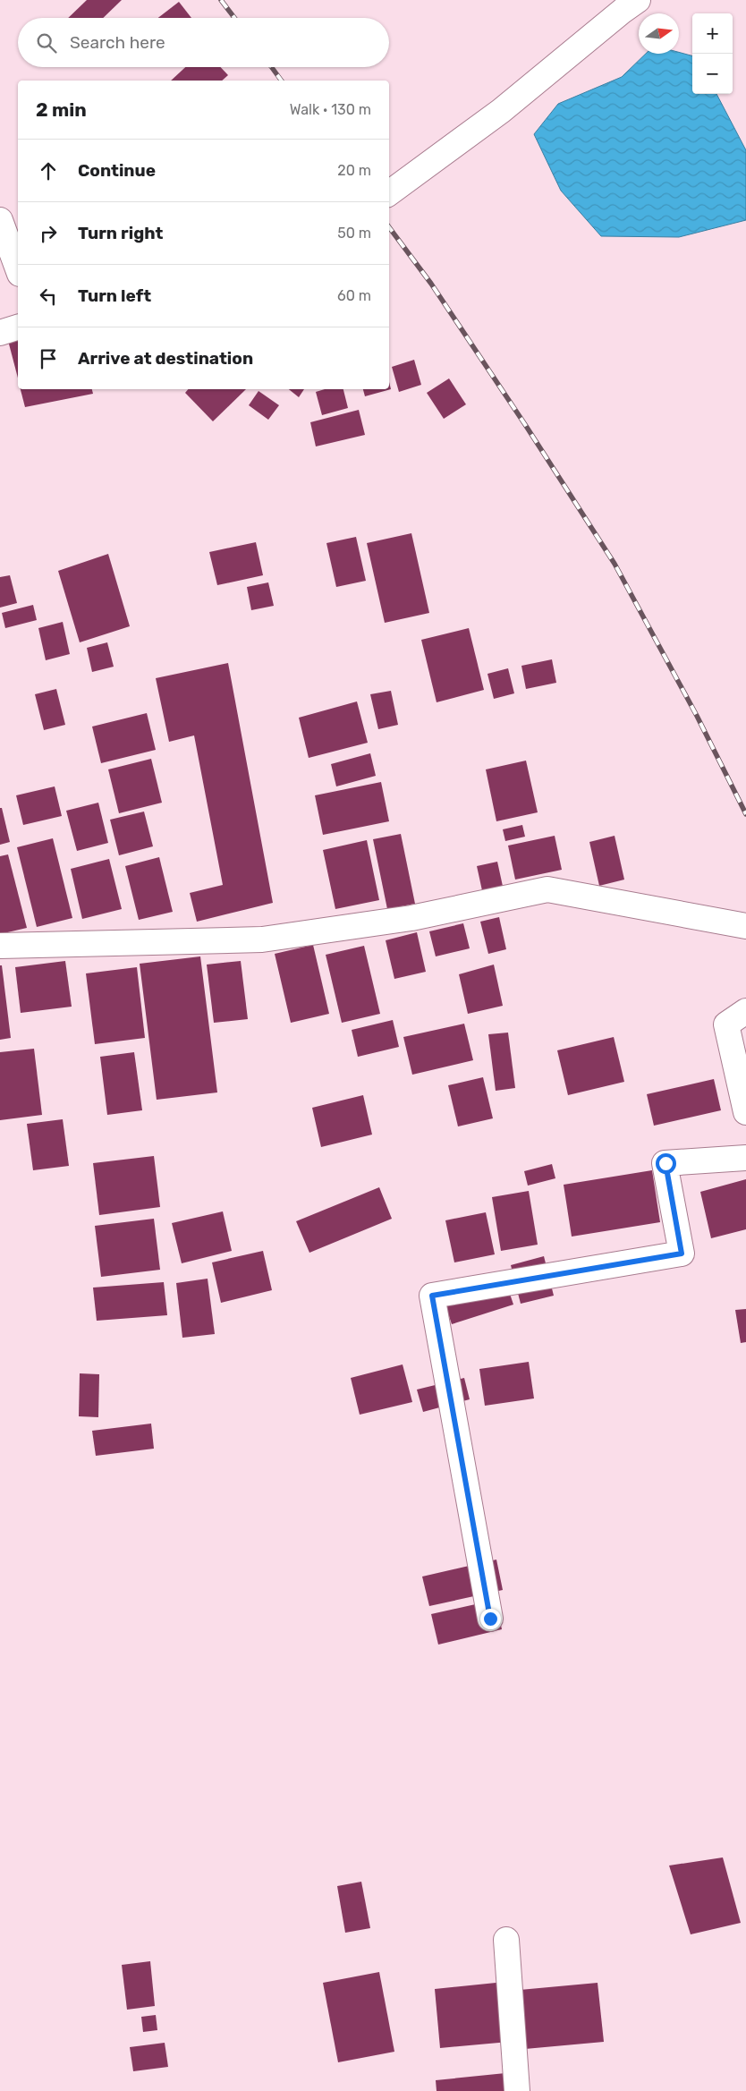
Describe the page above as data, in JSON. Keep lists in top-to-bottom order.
{
  "north": "right",
  "page": {
    "map_buttons": ["+", "−"],
    "search": "Search here",
    "heading": ["2 min", "Walk · 130 m"],
    "list": [
      ["Continue", "20 m"],
      ["Turn right", "50 m"],
      ["Turn left", "60 m"],
      "Arrive at destination"
    ]
  }
}
